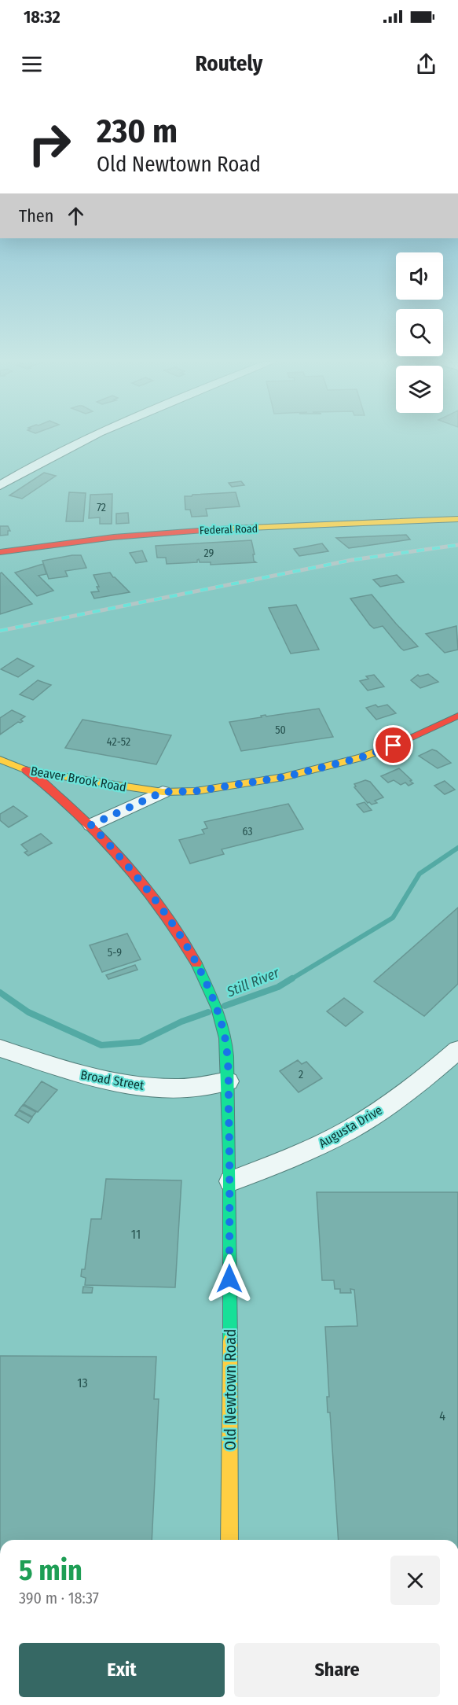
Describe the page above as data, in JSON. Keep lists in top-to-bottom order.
{
  "streets": {
    "street": [
      "Federal Road",
      "Beaver Brook Road",
      "Broad Street",
      "Augusta Drive",
      "Old Newtown Road"
    ]
  },
  "crossings": [
    ["Beaver Brook Road", "Old Newtown Road"],
    ["Broad Street", "Old Newtown Road"],
    ["Augusta Drive", "Old Newtown Road"]
  ],
  "water": ["Still River"],
  "house_numbers": [
    "72",
    "29",
    "50",
    "42-52",
    "63",
    "5-9",
    "2",
    "11",
    "13",
    "4"
  ],
  "page": {
    "status": "18:32",
    "header": "Routely",
    "turn": ["230 m", "Old Newtown Road"],
    "then": "Then",
    "heading": ["5 min", "390 m · 18:37"],
    "buttons": ["Exit", "Share"]
  }
}
